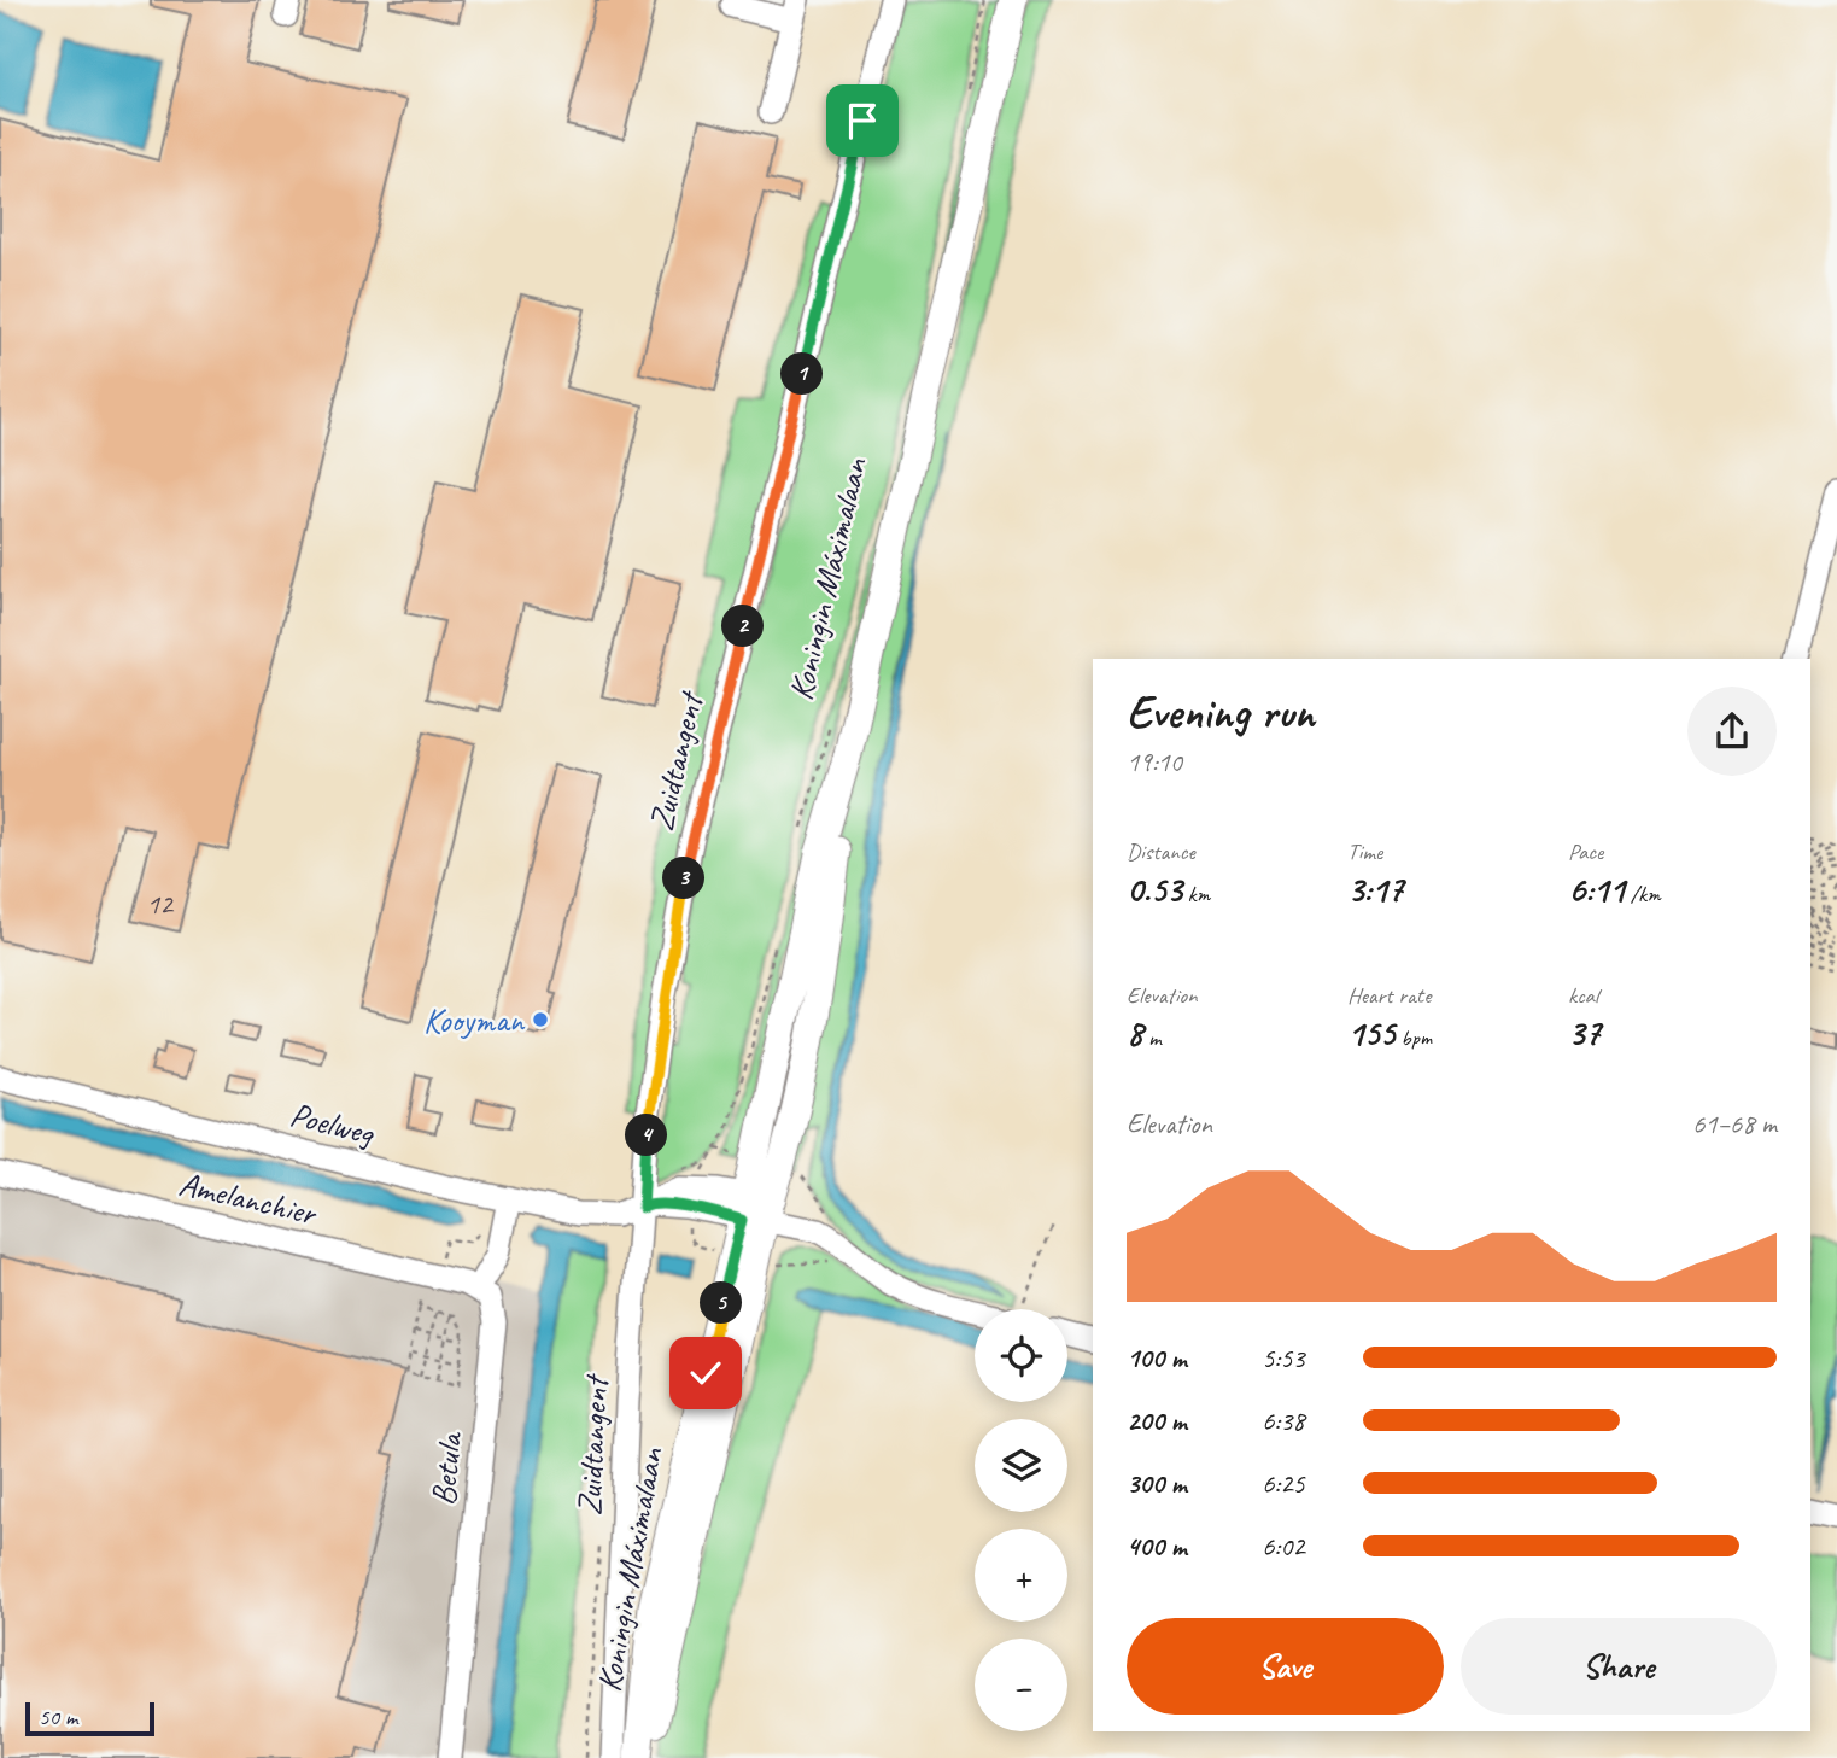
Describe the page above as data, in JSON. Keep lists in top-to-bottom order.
{
  "streets": {
    "main road": ["Koningin Máximalaan"],
    "street": [
      "Zuidtangent",
      "Poelweg",
      "Amelanchier",
      "Betula"
    ]
  },
  "crossings": [
    ["Koningin Máximalaan", "Poelweg"],
    ["Zuidtangent", "Poelweg"],
    ["Amelanchier", "Betula"]
  ],
  "places": ["Kooyman"],
  "house_numbers": ["12"],
  "scale_bar": "50 m",
  "page": {
    "pins": [
      "1",
      "2",
      "3",
      "4",
      "5"
    ],
    "heading": ["Evening run", "19:10"],
    "stats": [
      ["Distance", "0.53 km"],
      ["Time", "3:17"],
      ["Pace", "6:11 /km"],
      ["Elevation", "8 m"],
      ["Heart rate", "155 bpm"],
      ["kcal", "37"]
    ],
    "chart": ["Elevation", "61–68 m"],
    "map_buttons": ["+", "−"],
    "list": [
      {
        "name": "100 m",
        "note": "5:53"
      },
      {
        "name": "200 m",
        "note": "6:38"
      },
      {
        "name": "300 m",
        "note": "6:25"
      },
      {
        "name": "400 m",
        "note": "6:02"
      }
    ],
    "buttons": ["Save", "Share"],
    "scale": "50 m"
  }
}
